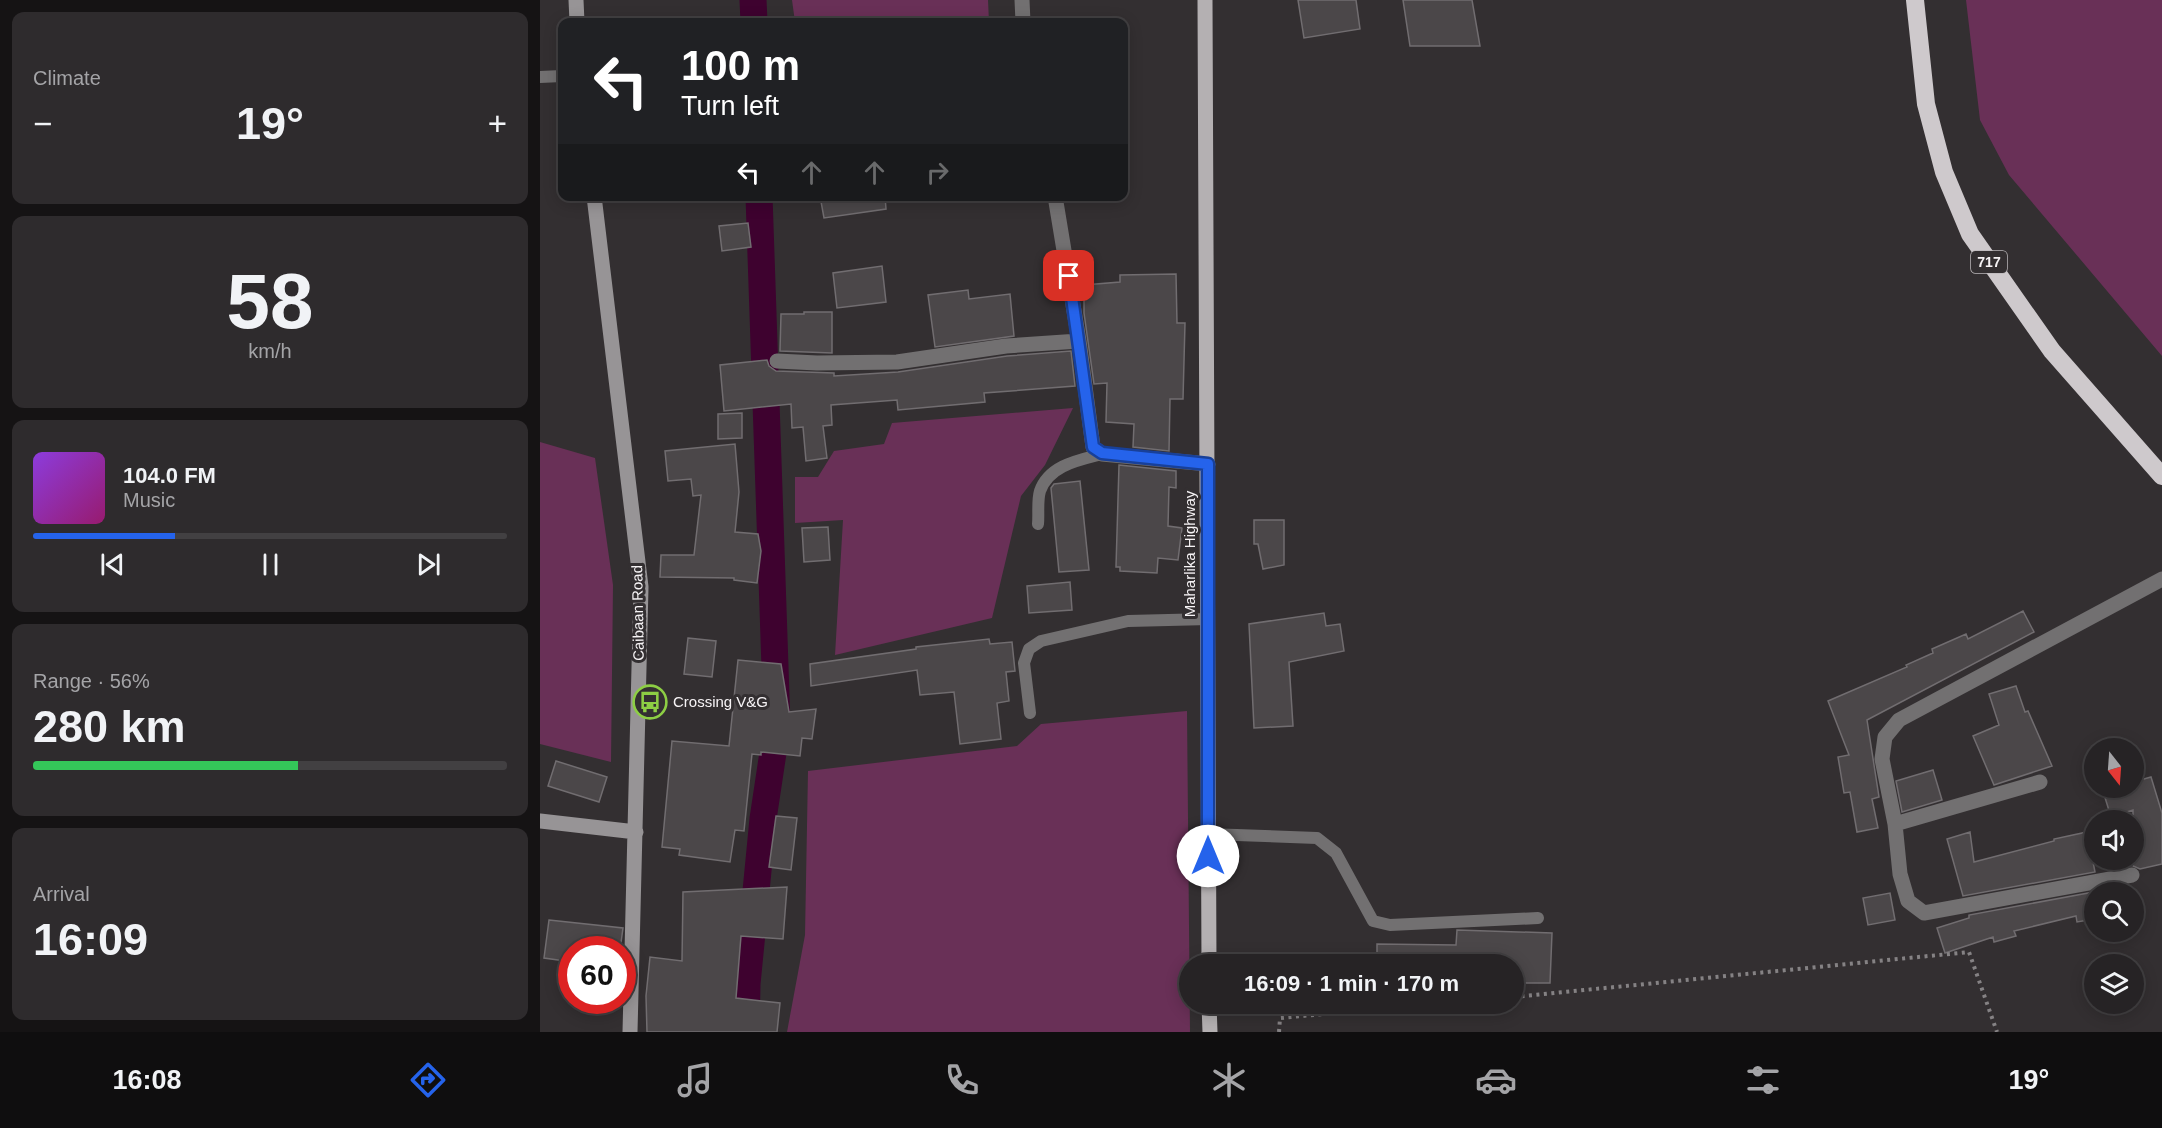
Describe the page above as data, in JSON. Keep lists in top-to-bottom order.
{
  "streets": {
    "highway": ["717"],
    "main road": ["Maharlika Highway"],
    "street": ["Caibaan Road"]
  },
  "places": {
    "bus stop": ["Crossing V&G"]
  },
  "north": "bottom",
  "page": {
    "tile": [
      "Climate",
      ["58", "km/h"],
      ["Range · 56%", "280 km"],
      ["Arrival", "16:09"]
    ],
    "turn": ["100 m", "Turn left"],
    "heat": ["−", "19°", "+"],
    "song": ["104.0 FM", "Music"],
    "limit": "60",
    "trip": "16:09 · 1 min · 170 m",
    "tabs": ["16:08", "19°"]
  }
}
